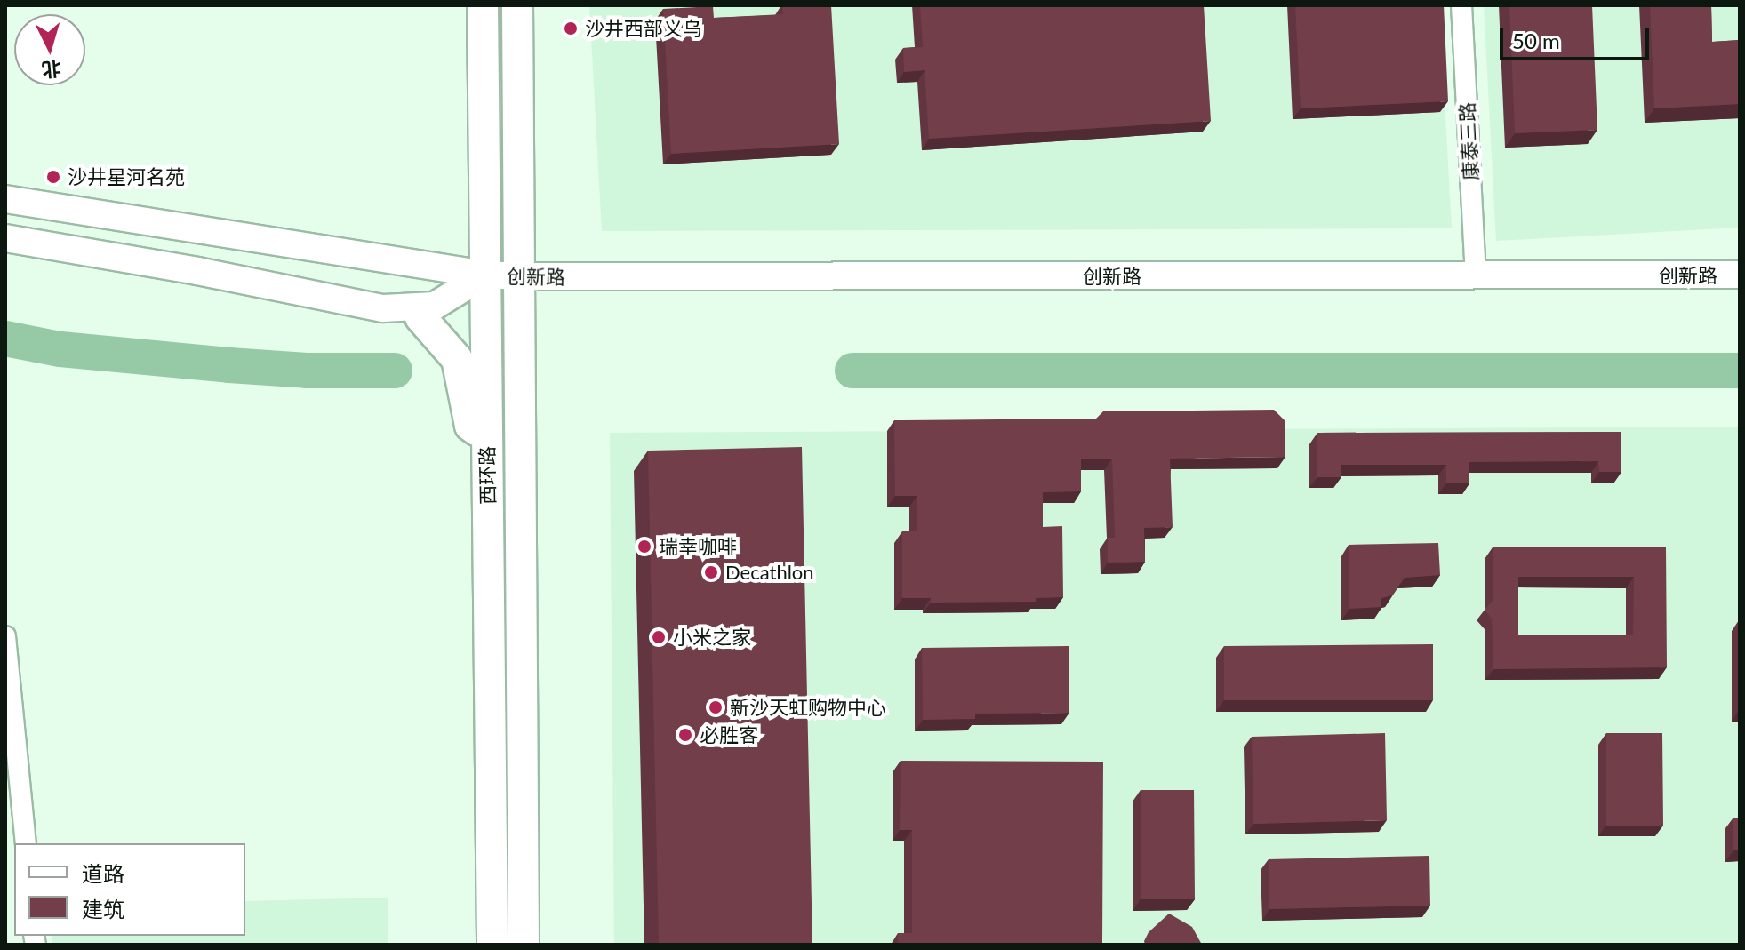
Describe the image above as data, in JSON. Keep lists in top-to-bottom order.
{
  "streets": {
    "main road": ["西环路"],
    "street": ["康泰三路", "创新路"]
  },
  "crossings": [
    ["康泰三路", "创新路"],
    ["创新路", "西环路"]
  ],
  "places": [
    "沙井西部义乌",
    "沙井星河名苑",
    "瑞幸咖啡",
    "Decathlon",
    "小米之家",
    "新沙天虹购物中心",
    "必胜客"
  ],
  "legend": ["道路", "建筑"],
  "scale_bar": "50 m",
  "north": "bottom"
}
